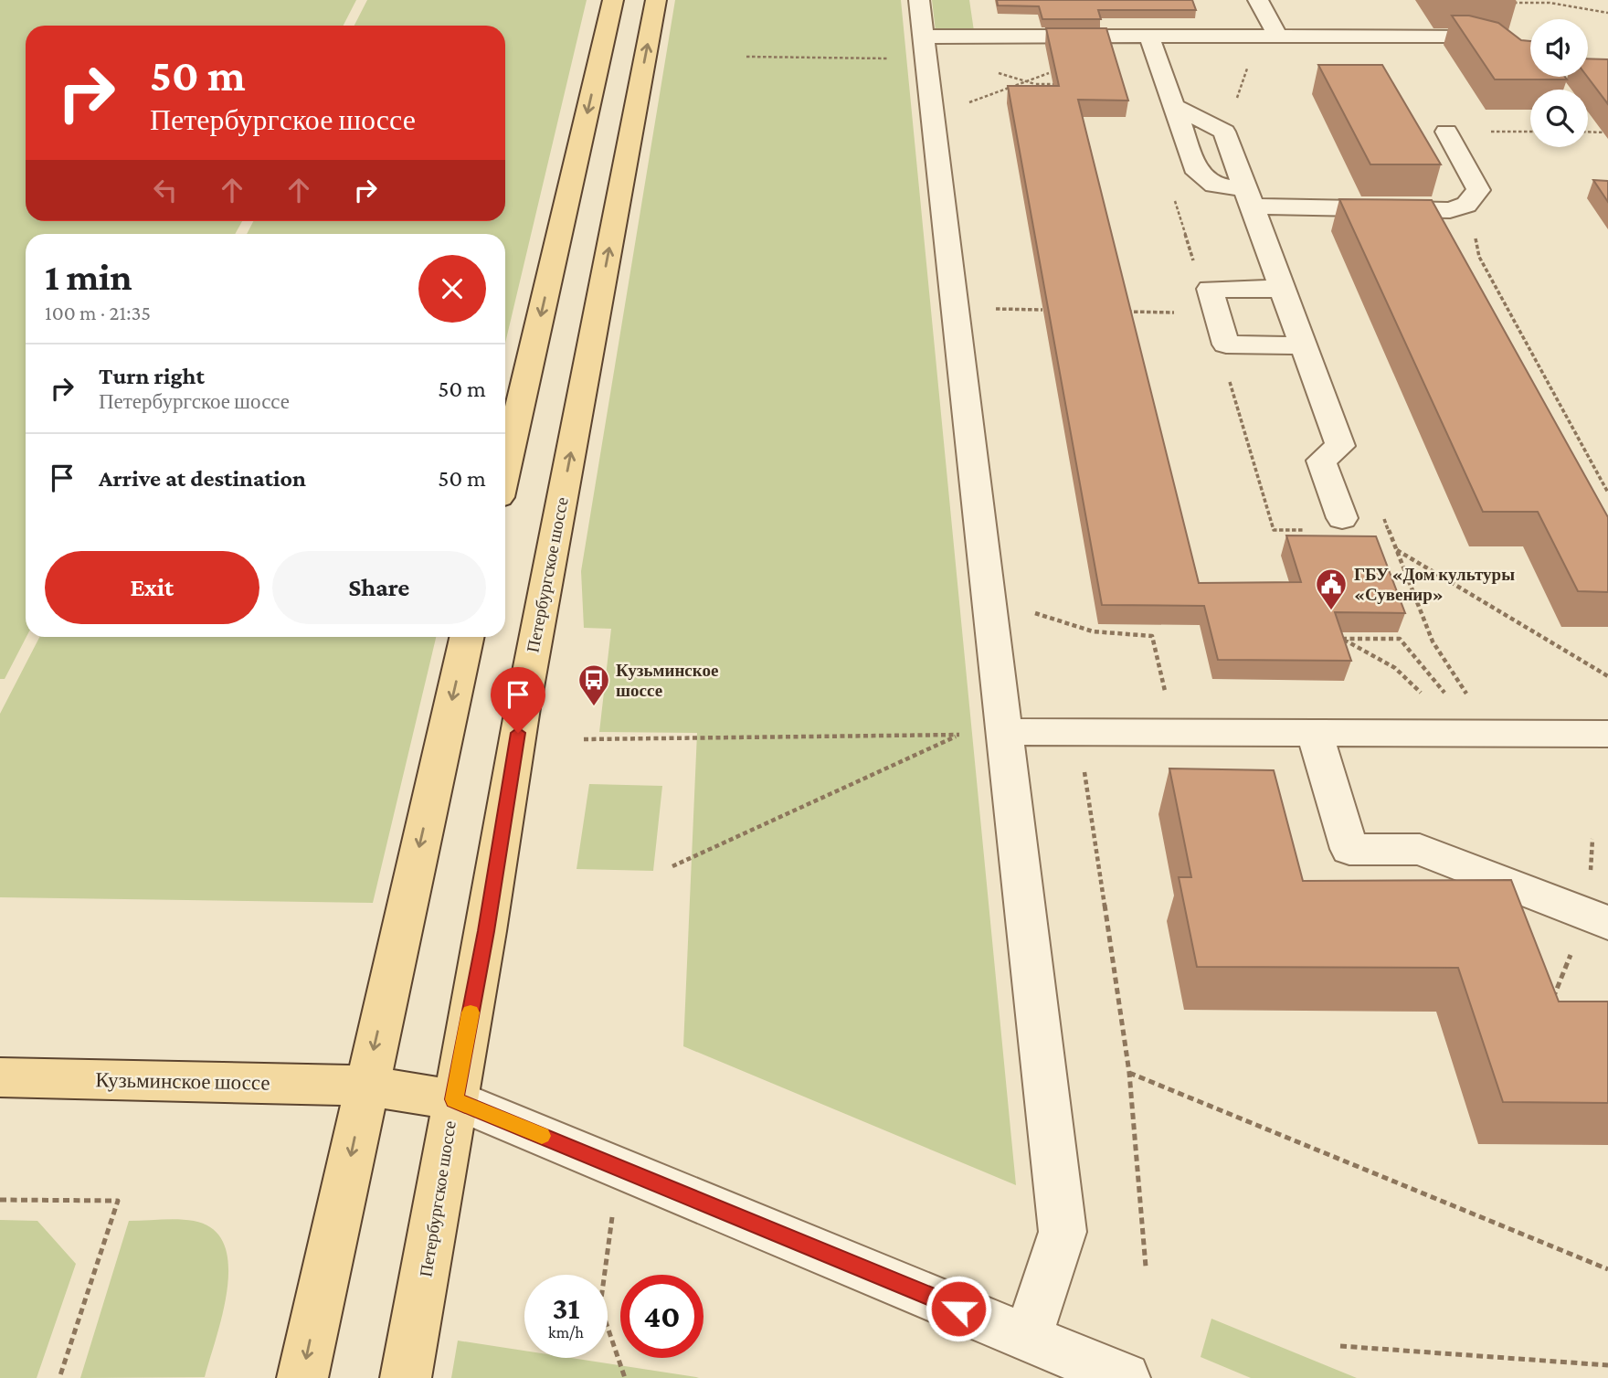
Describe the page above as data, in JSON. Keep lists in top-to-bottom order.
{
  "streets": {
    "main road": ["Петербургское шоссе", "Кузьминское шоссе"]
  },
  "crossings": [
    ["Петербургское шоссе", "Кузьминское шоссе"]
  ],
  "places": {
    "public building": ["ГБУ «Дом культуры «Сувенир»"],
    "bus stop": ["Кузьминское шоссе"]
  },
  "page": {
    "turn": ["50 m", "Петербургское шоссе"],
    "heading": ["1 min", "100 m · 21:35"],
    "list": [
      {
        "name": "Turn right",
        "note": "Петербургское шоссе",
        "value": "50 m"
      },
      {
        "name": "Arrive at destination",
        "value": "50 m"
      }
    ],
    "buttons": ["Exit", "Share"],
    "speed": "31 km/h",
    "limit": "40"
  }
}
